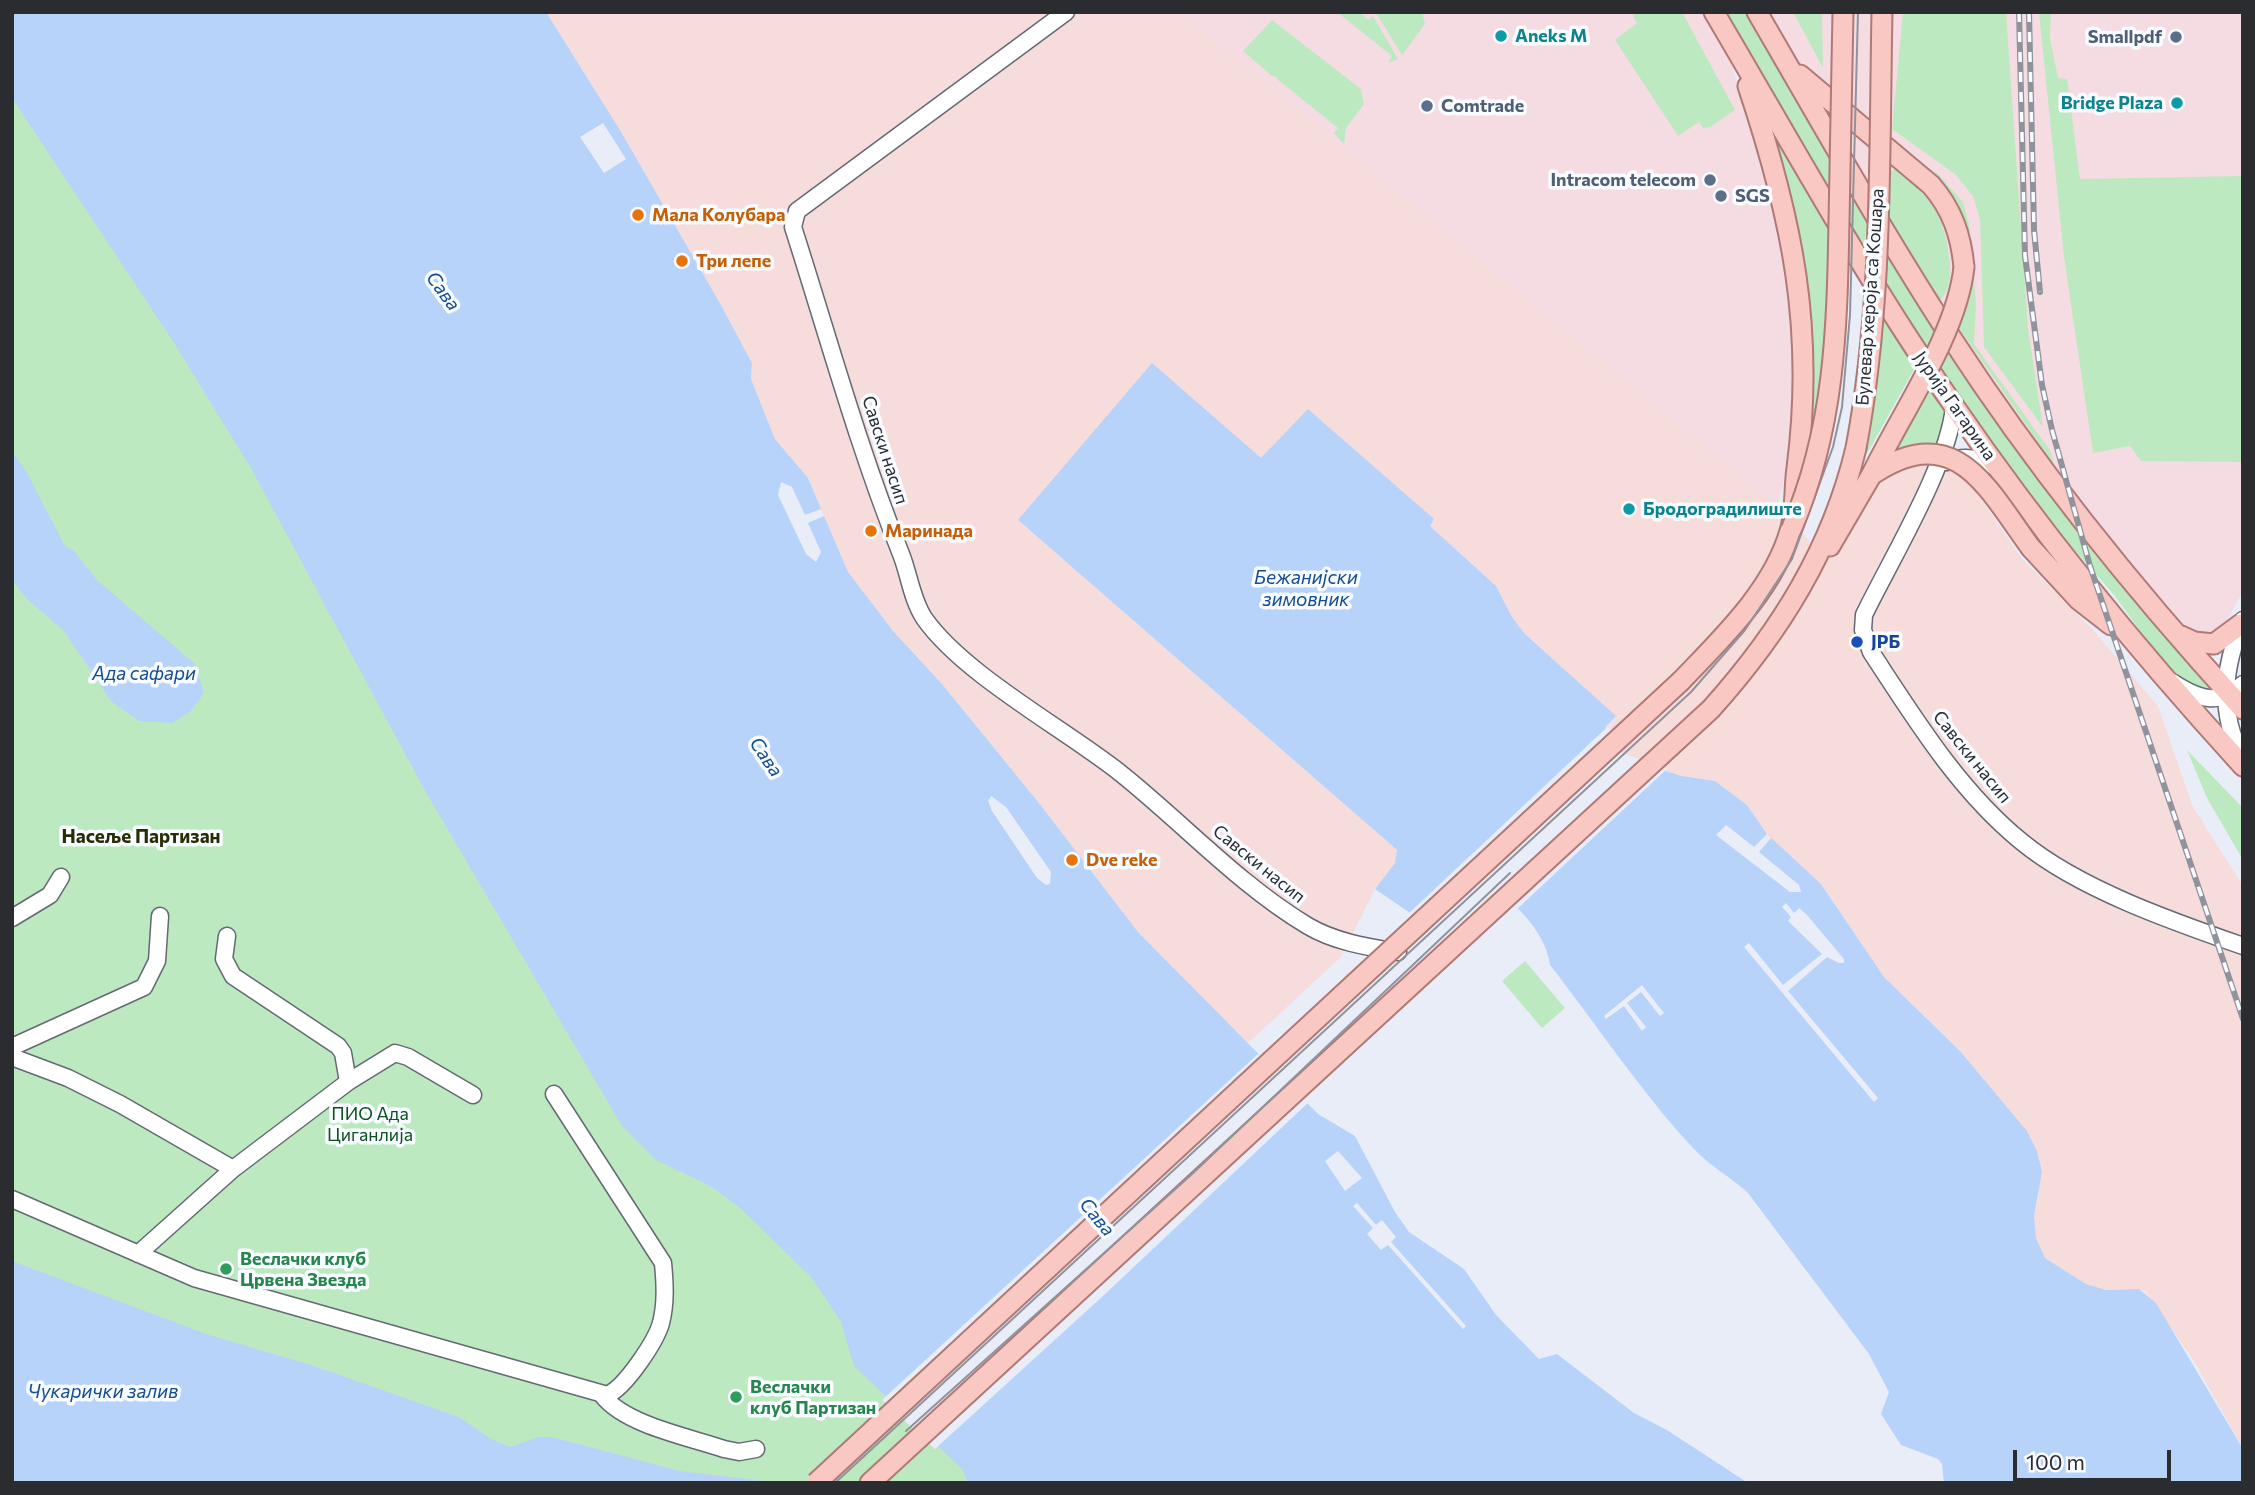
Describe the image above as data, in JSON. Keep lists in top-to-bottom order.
{
  "streets": {
    "main road": ["Булевар хероја са Кошара", "Јурија Гагарина"],
    "street": ["Савски насип"]
  },
  "crossings": [
    ["Јурија Гагарина", "Савски насип"]
  ],
  "districts": ["Насеље Партизан"],
  "water": [
    "Сава",
    "Бежанијски зимовник",
    "Ада сафари",
    "Чукарички залив"
  ],
  "parks": ["ПИО Ада Циганлија"],
  "places": [
    "Aneks M",
    "Smallpdf",
    "Bridge Plaza",
    "Comtrade",
    "Intracom telecom",
    "SGS",
    "Мала Колубара",
    "Три лепе",
    "Бродоградилиште",
    "Маринада",
    "ЈРБ",
    "Dve reke",
    "Веслачки клуб Црвена Звезда",
    "Веслачки клуб Партизан"
  ],
  "scale_bar": "100 m"
}
